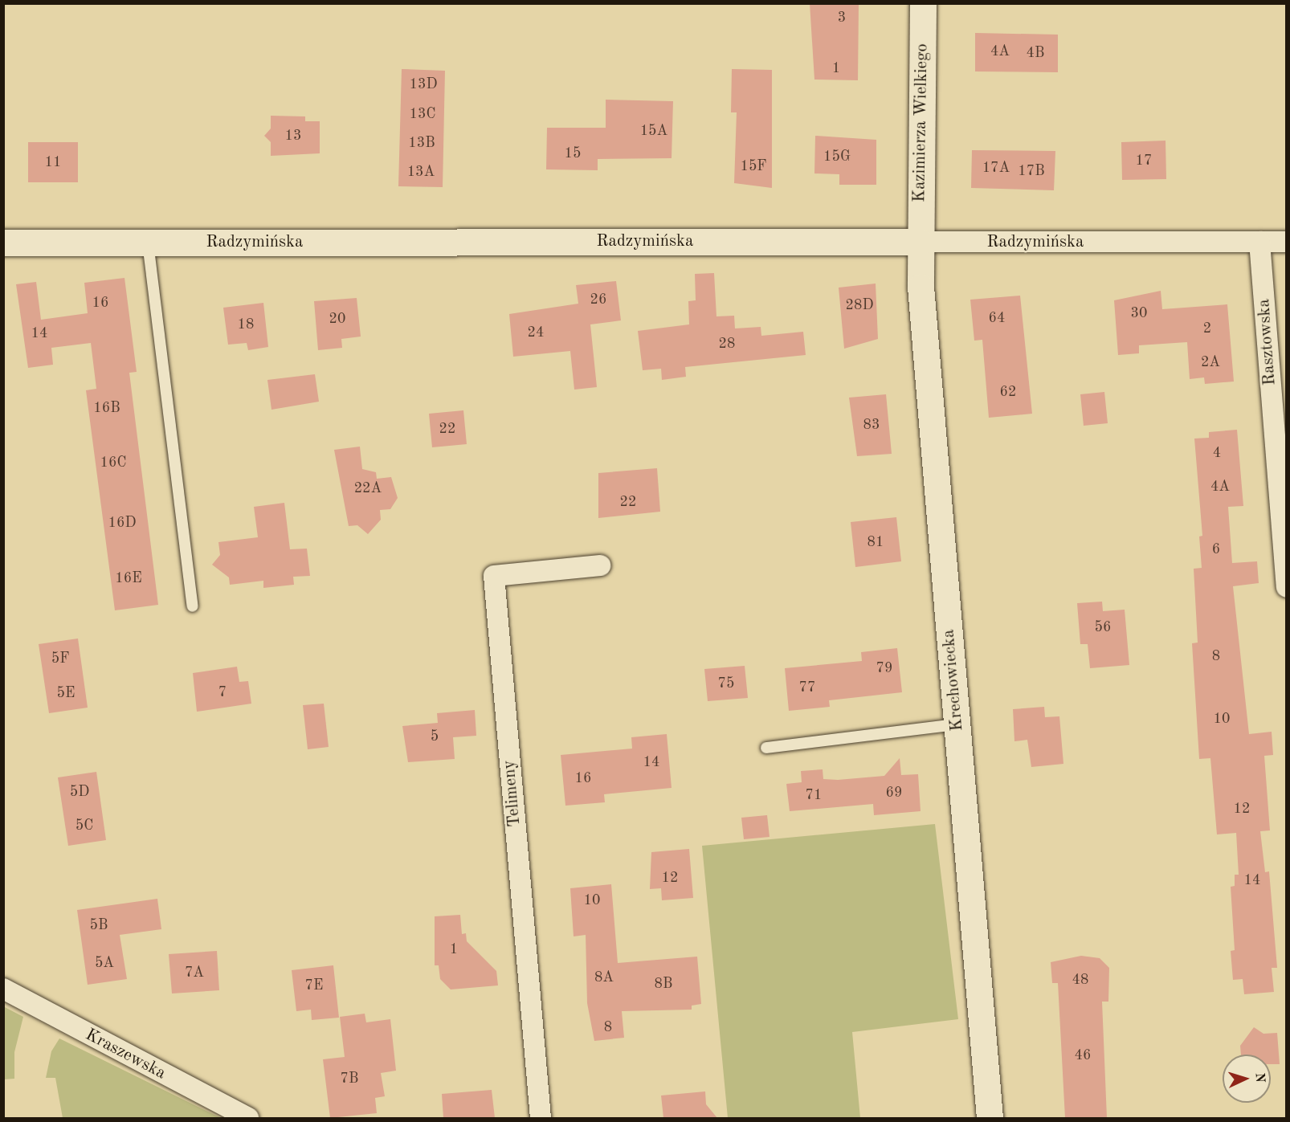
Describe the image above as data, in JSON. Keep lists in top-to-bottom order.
{
  "streets": {
    "street": [
      "Kazimierza Wielkiego",
      "Radzymińska",
      "Rasztowska",
      "Krechowiecka",
      "Telimeny",
      "Kraszewska"
    ]
  },
  "crossings": [
    ["Kazimierza Wielkiego", "Radzymińska"],
    ["Kazimierza Wielkiego", "Krechowiecka"],
    ["Radzymińska", "Rasztowska"],
    ["Radzymińska", "Krechowiecka"]
  ],
  "house_numbers": [
    "3",
    "4A",
    "4B",
    "1",
    "13D",
    "13C",
    "15A",
    "13",
    "13B",
    "15",
    "15G",
    "17",
    "11",
    "15F",
    "17A",
    "17B",
    "13A",
    "26",
    "16",
    "28D",
    "30",
    "64",
    "20",
    "18",
    "2",
    "24",
    "14",
    "28",
    "2A",
    "62",
    "16B",
    "83",
    "22",
    "4",
    "16C",
    "4A",
    "22A",
    "22",
    "16D",
    "81",
    "6",
    "16E",
    "56",
    "8",
    "5F",
    "79",
    "75",
    "77",
    "7",
    "5E",
    "10",
    "5",
    "14",
    "16",
    "5D",
    "69",
    "71",
    "12",
    "5C",
    "12",
    "14",
    "10",
    "5B",
    "1",
    "5A",
    "7A",
    "8A",
    "48",
    "8B",
    "7E",
    "8",
    "46",
    "7B"
  ],
  "north": "right"
}
